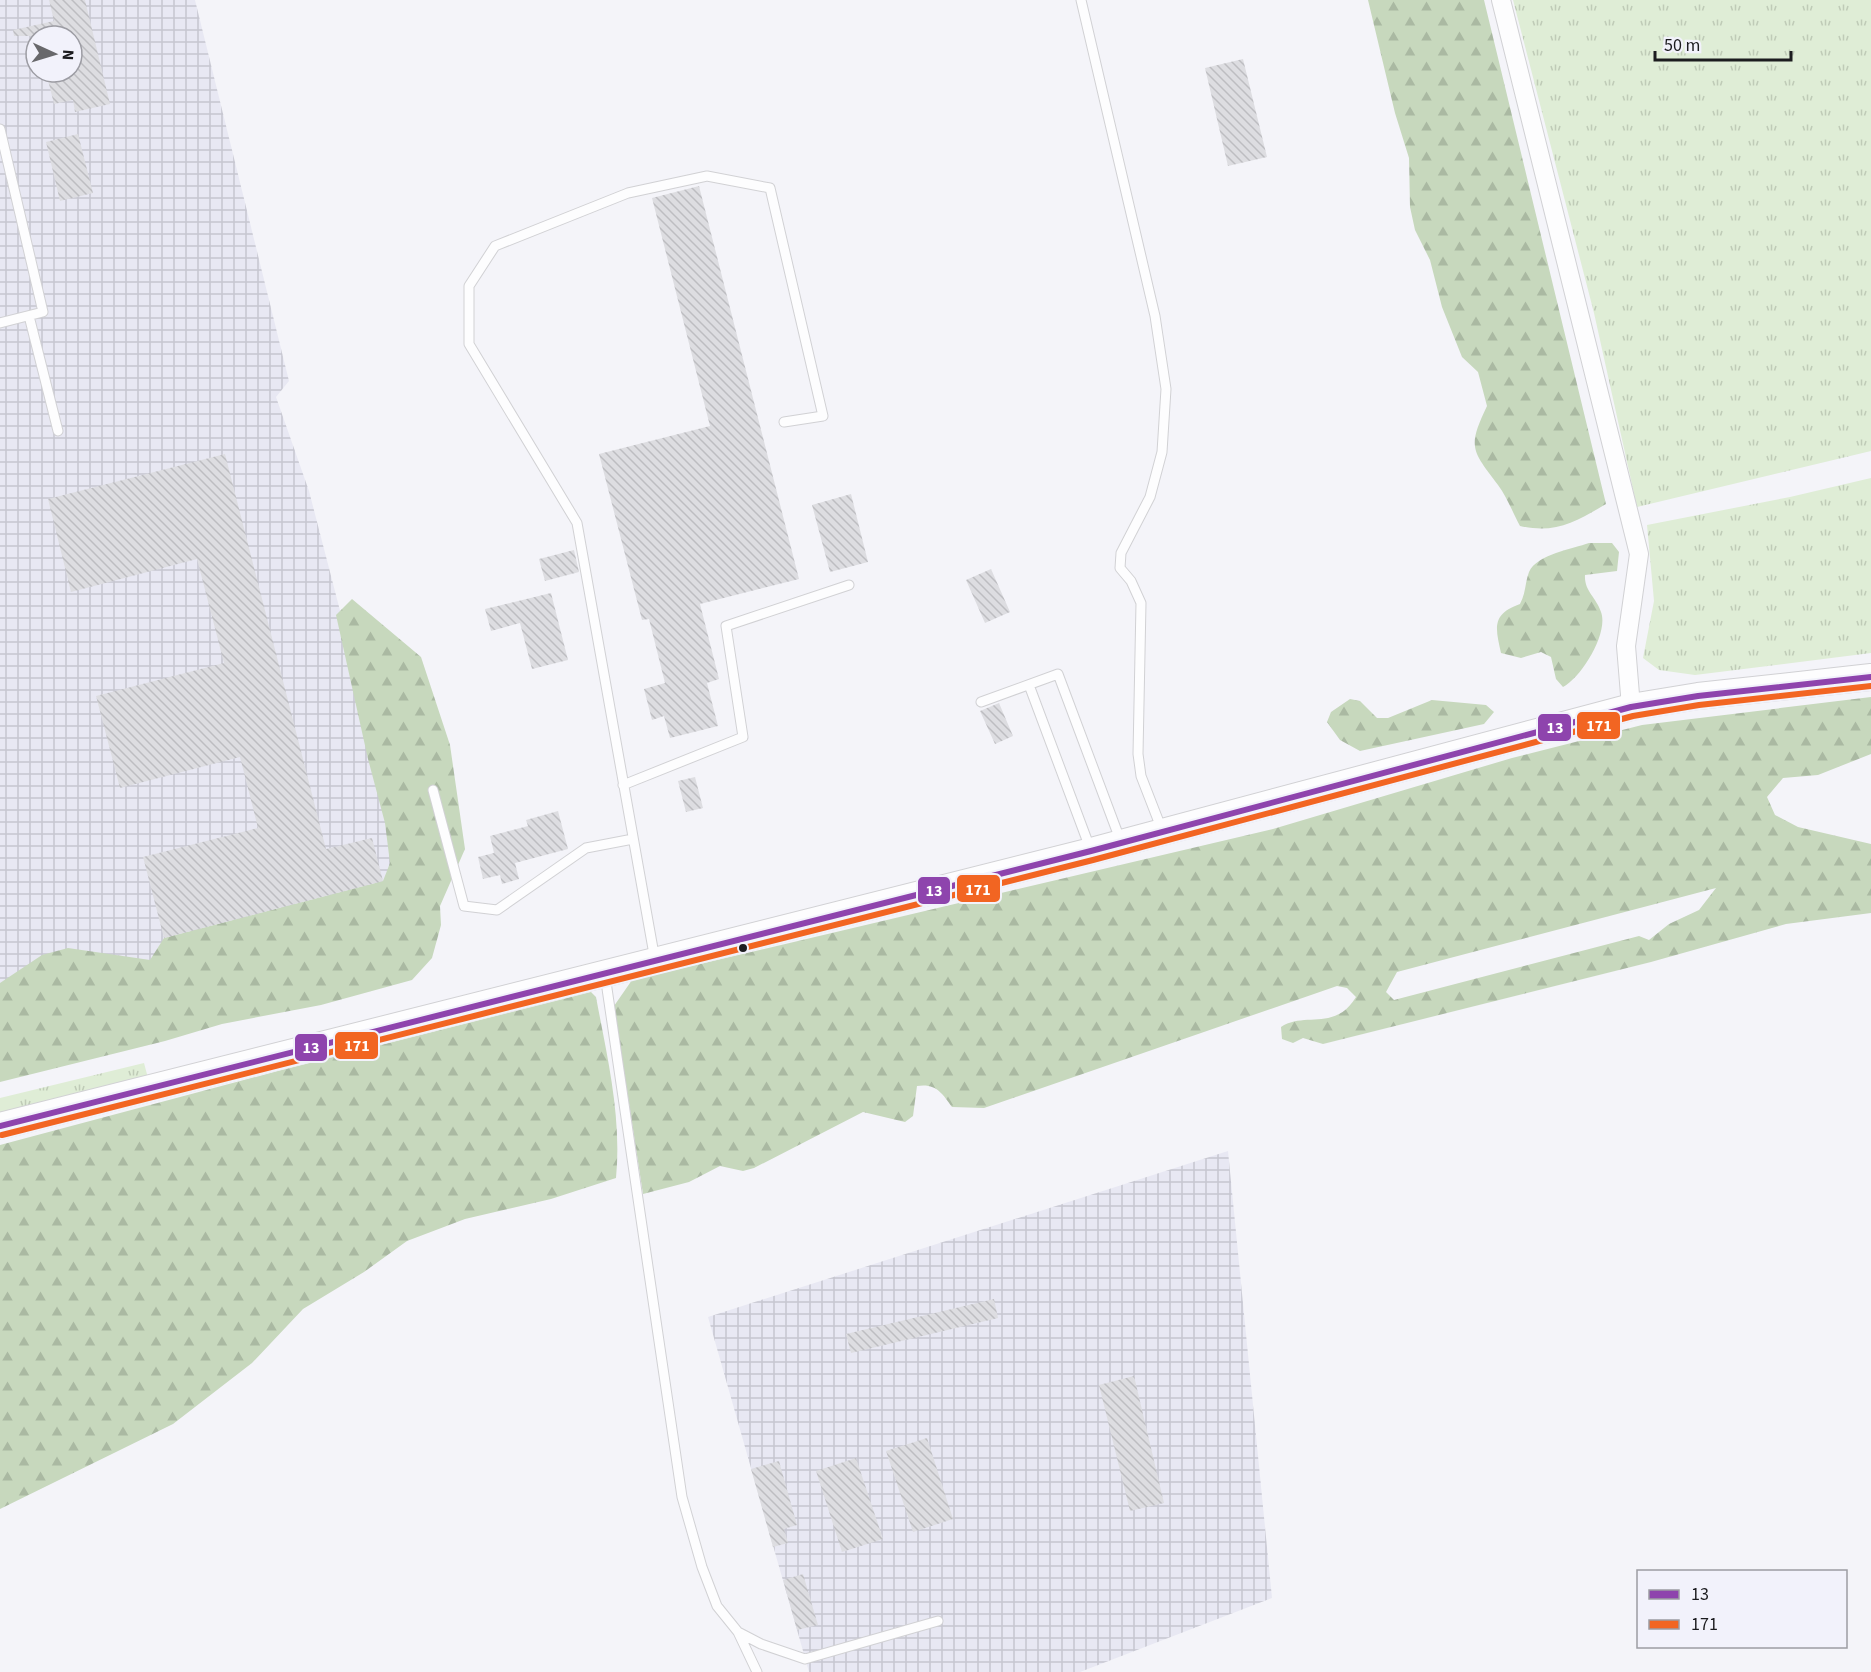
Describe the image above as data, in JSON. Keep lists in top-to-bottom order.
{
  "lines": ["transit line 13", "transit line 171"],
  "legend": ["13", "171"],
  "scale_bar": "50 m",
  "north": "right"
}
